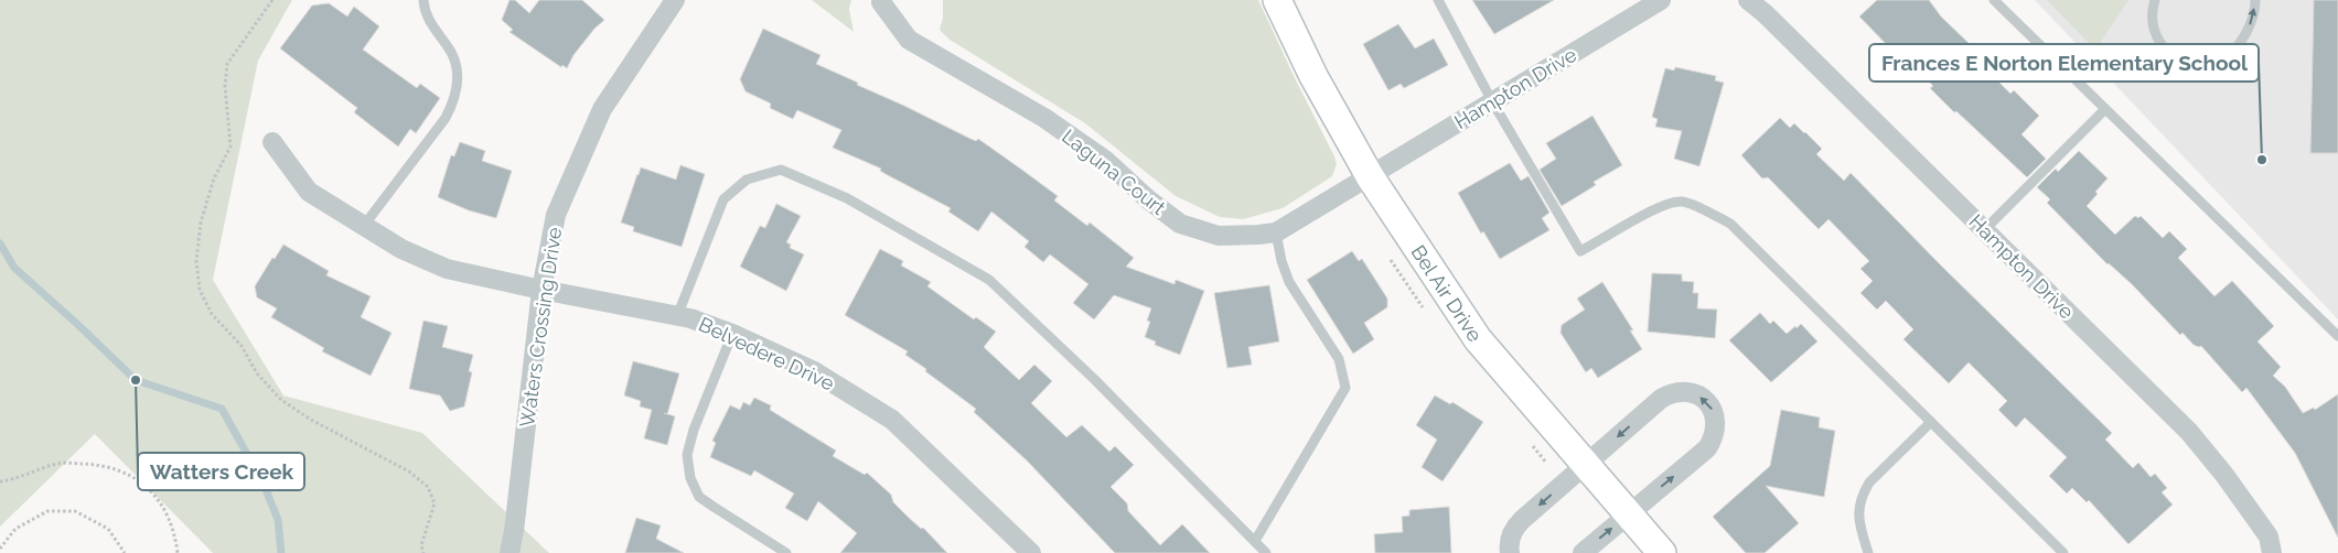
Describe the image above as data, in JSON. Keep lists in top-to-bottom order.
{
  "streets": {
    "street": [
      "Hampton Drive",
      "Laguna Court",
      "Bel Air Drive",
      "Waters Crossing Drive",
      "Belvedere Drive"
    ]
  },
  "crossings": [
    ["Hampton Drive", "Laguna Court"],
    ["Hampton Drive", "Bel Air Drive"],
    ["Laguna Court", "Bel Air Drive"],
    ["Waters Crossing Drive", "Belvedere Drive"]
  ],
  "places": ["Frances E Norton Elementary School", "Watters Creek"]
}
